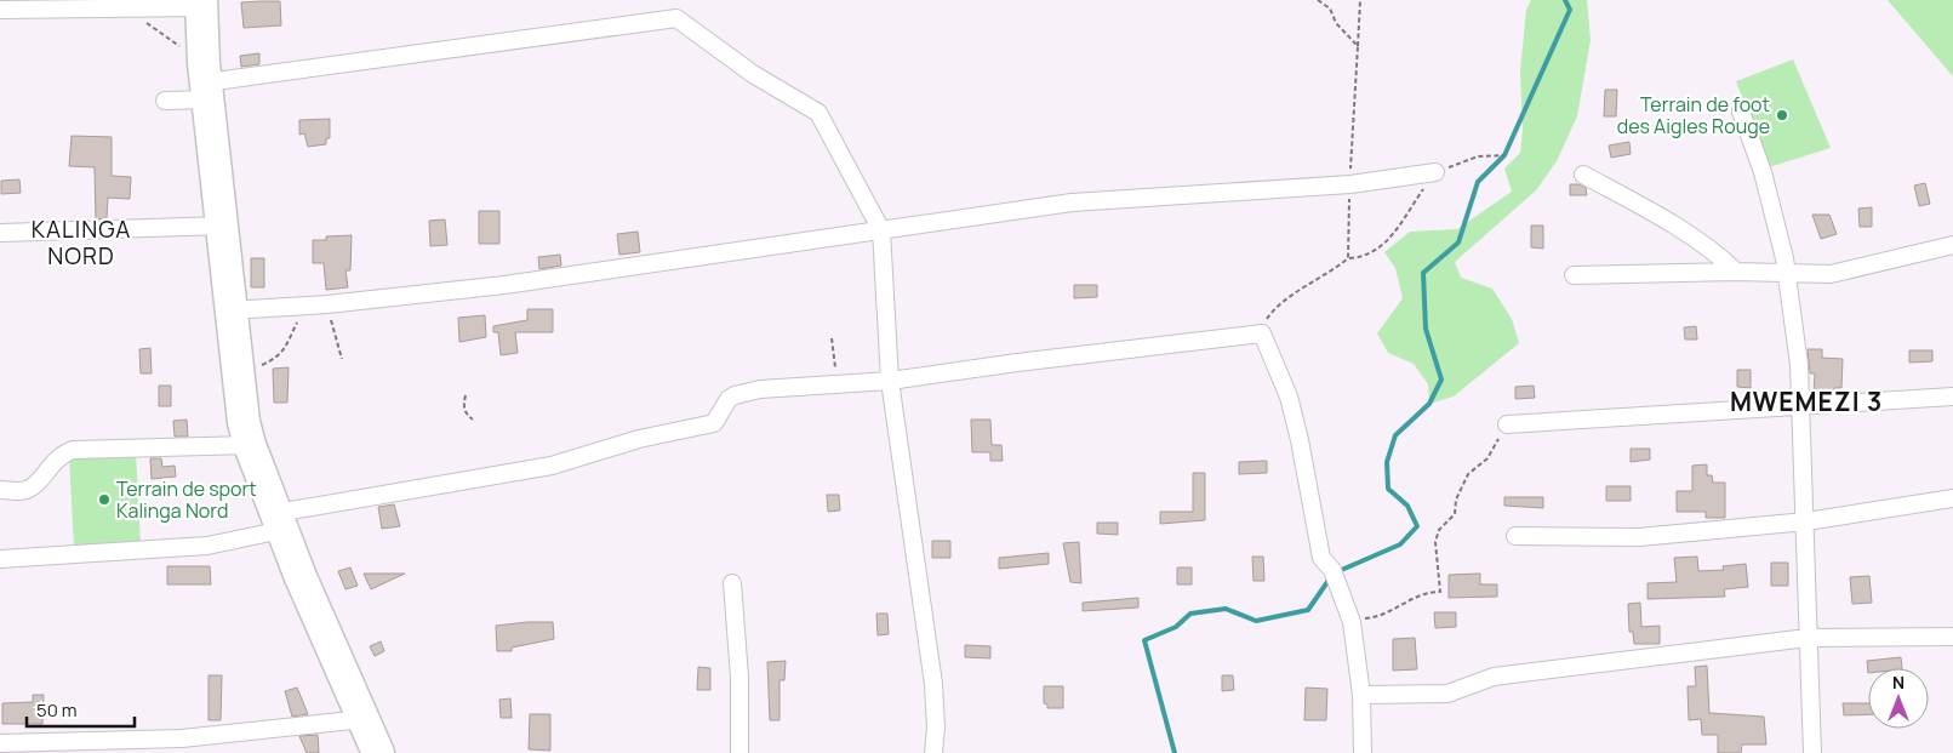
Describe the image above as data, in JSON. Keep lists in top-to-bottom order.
{
  "districts": ["KALINGA NORD", "MWEMEZI 3"],
  "places": ["Terrain de foot des Aigles Rouge", "Terrain de sport Kalinga Nord"],
  "scale_bar": "50 m",
  "north": "top"
}
